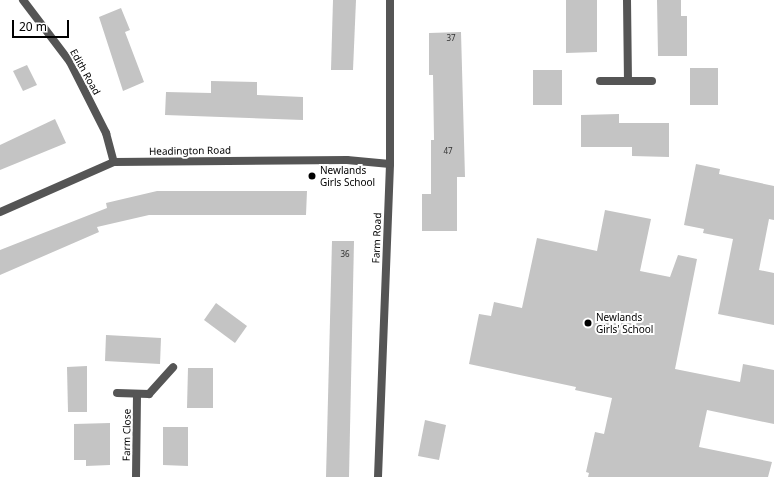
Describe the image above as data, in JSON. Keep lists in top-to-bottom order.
{
  "streets": {
    "street": [
      "Edith Road",
      "Headington Road",
      "Farm Road",
      "Farm Close"
    ]
  },
  "crossings": [
    ["Edith Road", "Headington Road"],
    ["Headington Road", "Farm Road"]
  ],
  "places": ["Newlands Girls School", "Newlands Girls' School"],
  "house_numbers": ["37", "47", "36"],
  "scale_bar": "20 m"
}
